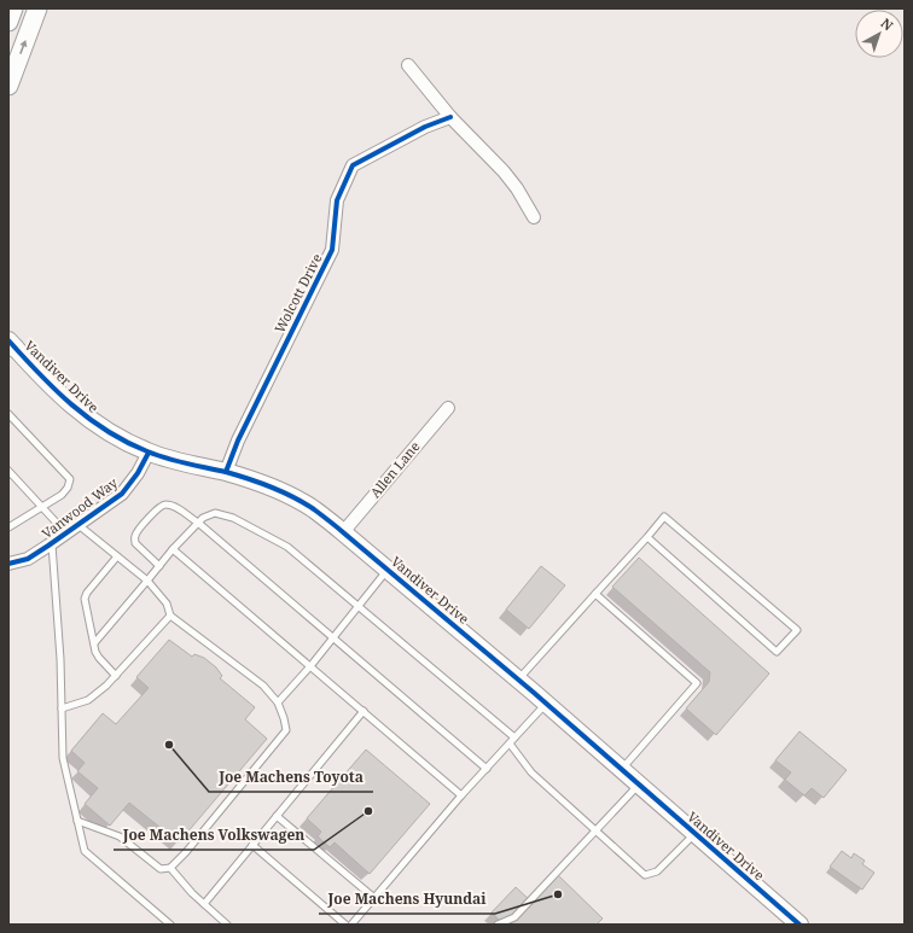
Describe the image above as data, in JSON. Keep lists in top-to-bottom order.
{
  "streets": {
    "main road": ["Vandiver Drive"],
    "street": ["Wolcott Drive", "Allen Lane", "Vanwood Way"]
  },
  "crossings": [
    ["Wolcott Drive", "Vandiver Drive"],
    ["Vandiver Drive", "Allen Lane"],
    ["Vandiver Drive", "Vanwood Way"]
  ],
  "places": ["Joe Machens Toyota", "Joe Machens Volkswagen", "Joe Machens Hyundai"],
  "north": "top right"
}
